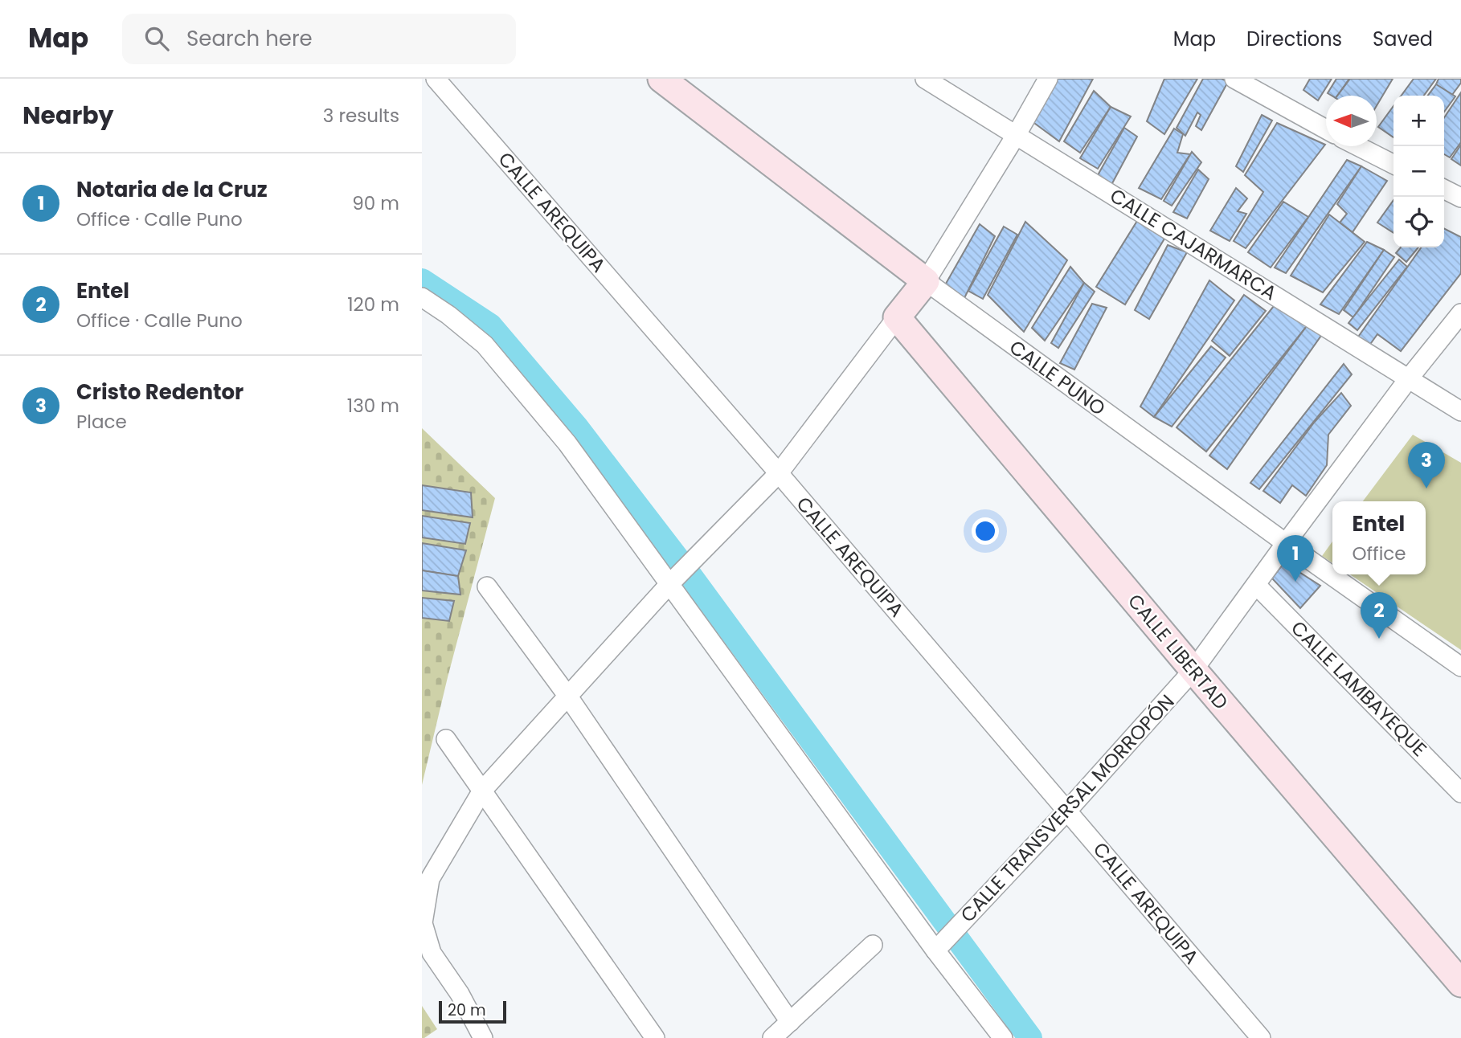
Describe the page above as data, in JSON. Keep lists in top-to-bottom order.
{
  "streets": {
    "main road": ["CALLE PUNO", "CALLE LIBERTAD"],
    "street": [
      "CALLE AREQUIPA",
      "CALLE CAJARMARCA",
      "CALLE LAMBAYEQUE",
      "CALLE TRANSVERSAL MORROPÓN"
    ]
  },
  "crossings": [
    ["CALLE AREQUIPA", "CALLE TRANSVERSAL MORROPÓN"],
    ["CALLE CAJARMARCA", "CALLE TRANSVERSAL MORROPÓN"],
    ["CALLE PUNO", "CALLE TRANSVERSAL MORROPÓN"],
    ["CALLE LIBERTAD", "CALLE TRANSVERSAL MORROPÓN"],
    ["CALLE LAMBAYEQUE", "CALLE TRANSVERSAL MORROPÓN"]
  ],
  "scale_bar": "20 m",
  "north": "left",
  "page": {
    "header": "Map",
    "search": "Search here",
    "nav": ["Map", "Directions", "Saved"],
    "heading": ["Nearby", "3 results"],
    "map_buttons": ["+", "−"],
    "list": [
      {
        "mark": "1",
        "name": "Notaria de la Cruz",
        "note": "Office · Calle Puno",
        "value": "90 m"
      },
      {
        "mark": "2",
        "name": "Entel",
        "note": "Office · Calle Puno",
        "value": "120 m"
      },
      {
        "mark": "3",
        "name": "Cristo Redentor",
        "note": "Place",
        "value": "130 m"
      }
    ],
    "pins": ["3", "1", "2"],
    "popup": ["Entel", "Office"],
    "scale": "20 m"
  }
}
